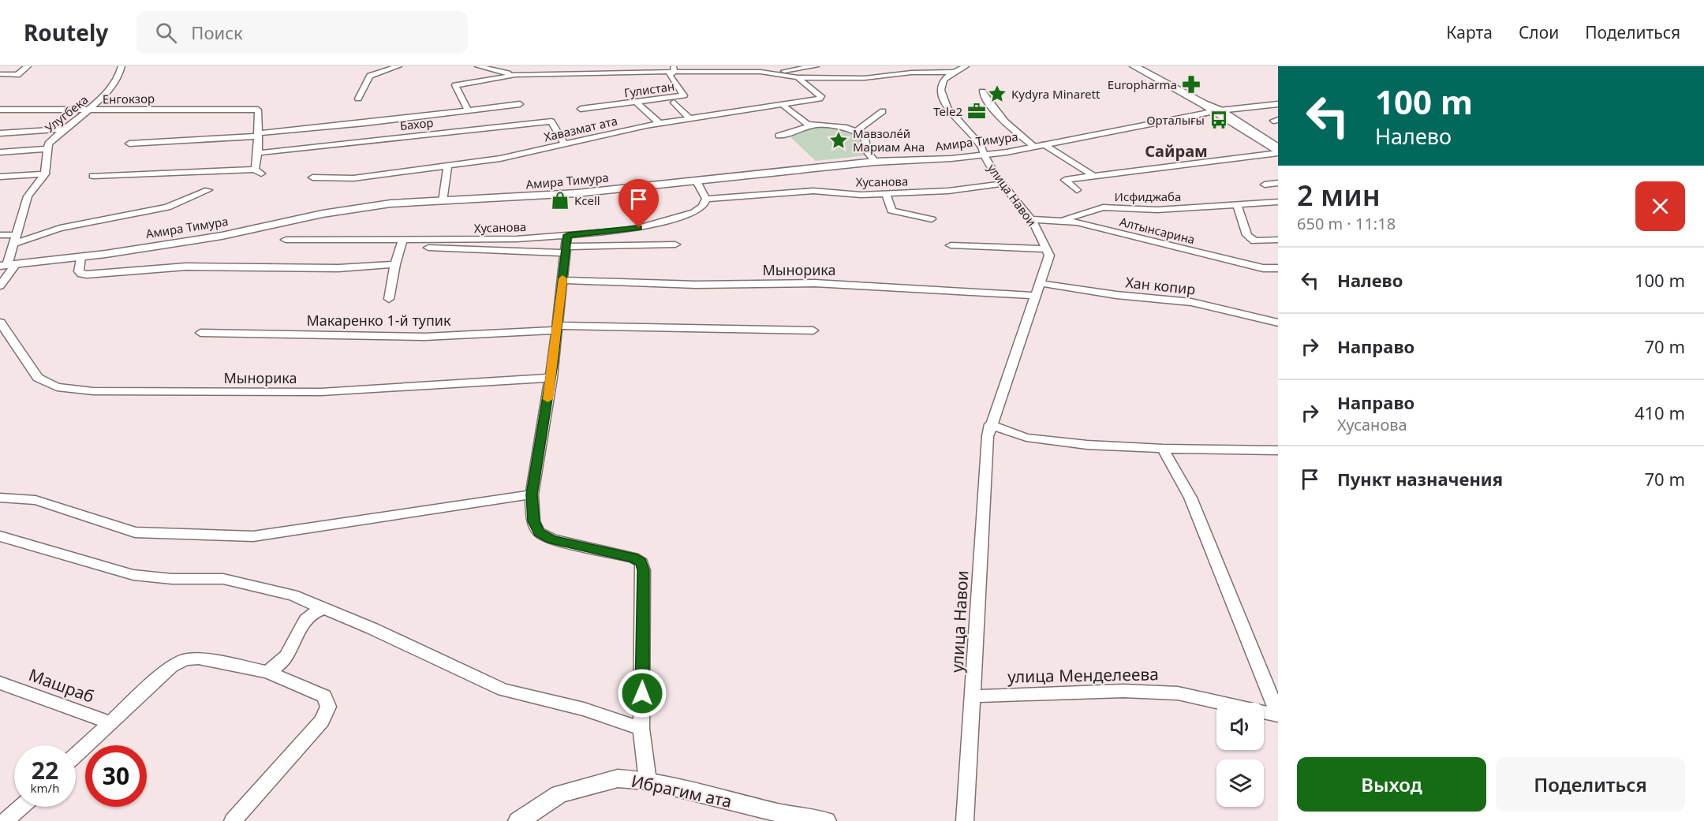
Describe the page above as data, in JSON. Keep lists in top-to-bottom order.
{
  "streets": {
    "street": [
      "Гулистан",
      "Енгокзор",
      "Улугбека",
      "Бахор",
      "Хавазмат ата",
      "Амира Тимура",
      "Хусанова",
      "улица Навои",
      "Исфиджаба",
      "Алтынсарина",
      "Мынорика",
      "Хан копир",
      "Макаренко 1-й тупик",
      "улица Менделеева",
      "Машраб",
      "Ибрагим ата"
    ]
  },
  "crossings": [
    ["Енгокзор", "Улугбека"],
    ["Бахор", "Хавазмат ата"],
    ["Амира Тимура", "улица Навои"],
    ["Хусанова", "улица Навои"],
    ["улица Навои", "Алтынсарина"],
    ["улица Навои", "Мынорика"],
    ["улица Навои", "Хан копир"],
    ["улица Навои", "улица Менделеева"],
    ["Исфиджаба", "Алтынсарина"]
  ],
  "districts": ["Сайрам"],
  "places": {
    "pharmacy": ["Europharma"],
    "place": ["Kydyra Minarett", "Мавзоле́й Мариам Ана"],
    "office": ["Tele2"],
    "bus stop": ["Орталығы"],
    "shop": ["Kcell"]
  },
  "page": {
    "header": "Routely",
    "search": "Поиск",
    "nav": ["Карта", "Слои", "Поделиться"],
    "turn": ["100 m", "Налево"],
    "heading": ["2 мин", "650 m · 11:18"],
    "list": [
      {
        "name": "Налево",
        "value": "100 m"
      },
      {
        "name": "Направо",
        "value": "70 m"
      },
      {
        "name": "Направо",
        "note": "Хусанова",
        "value": "410 m"
      },
      {
        "name": "Пункт назначения",
        "value": "70 m"
      }
    ],
    "speed": "22 km/h",
    "limit": "30",
    "buttons": ["Выход", "Поделиться"]
  }
}
